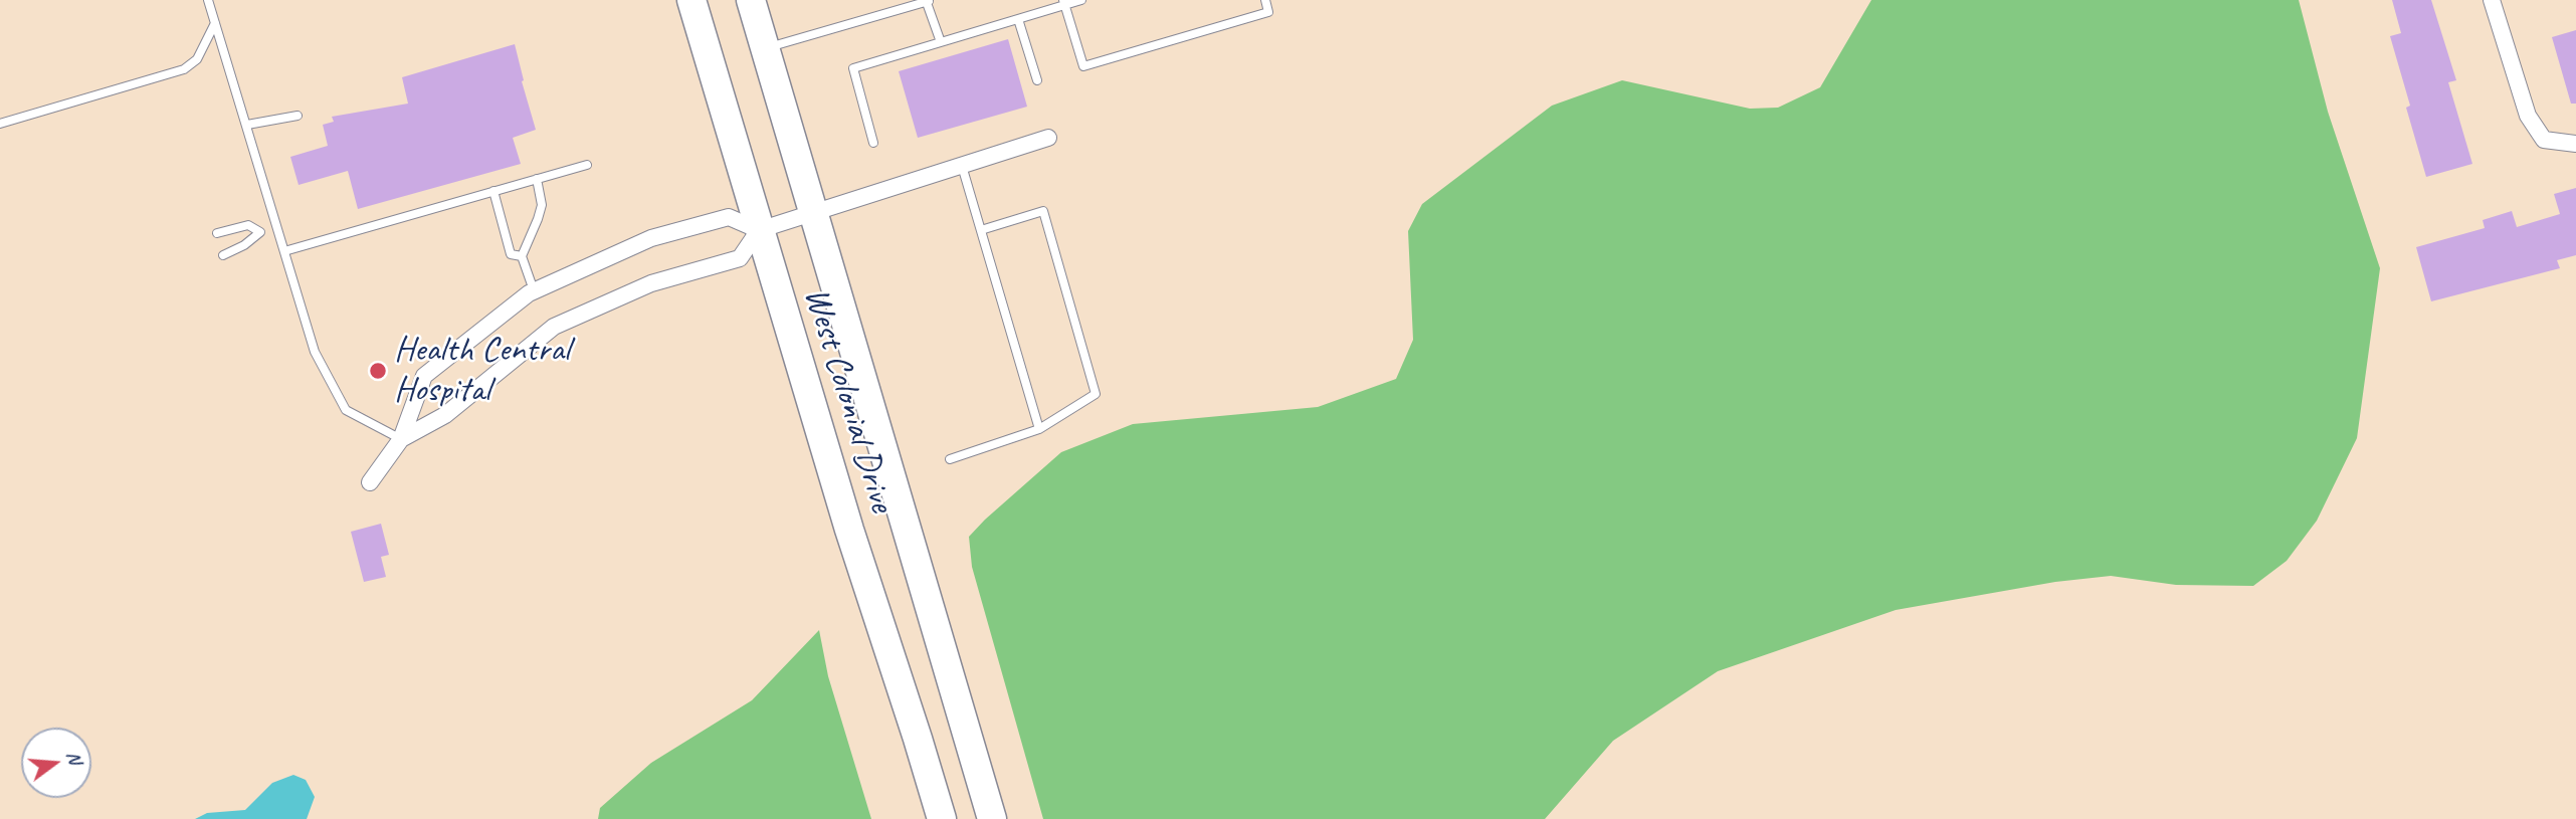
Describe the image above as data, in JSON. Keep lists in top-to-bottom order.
{
  "streets": {
    "highway": ["West Colonial Drive"]
  },
  "places": ["Health Central Hospital"],
  "north": "right"
}
